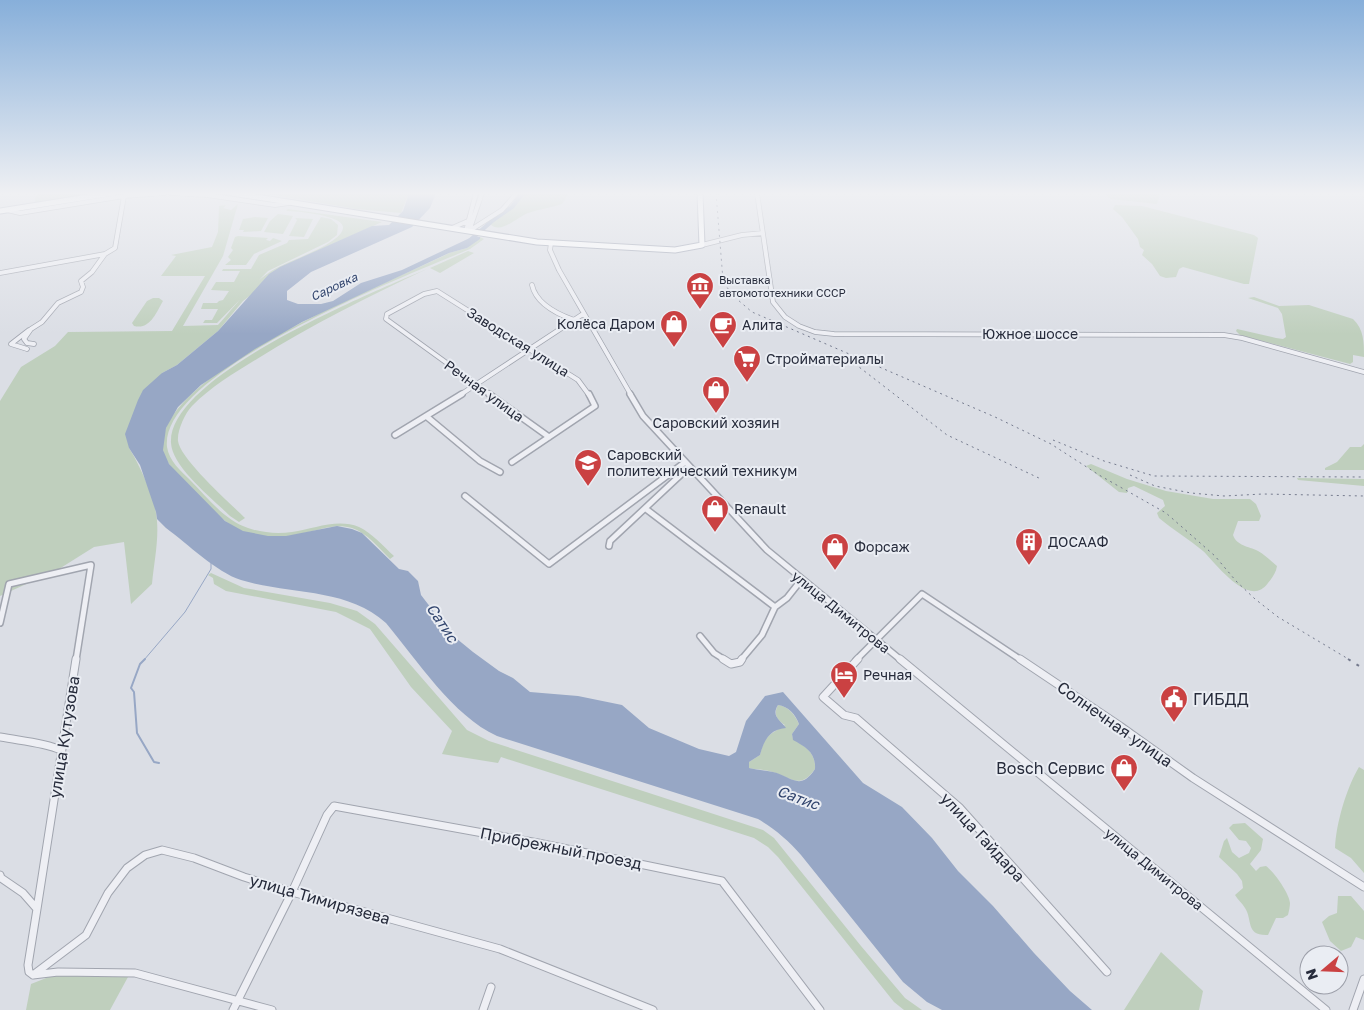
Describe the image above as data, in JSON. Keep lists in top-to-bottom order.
{
  "streets": {
    "street": [
      "Южное шоссе",
      "Заводская улица",
      "Речная улица",
      "улица Димитрова",
      "Солнечная улица",
      "улица Кутузова",
      "улица Гайдара",
      "Прибрежный проезд",
      "улица Тимирязева"
    ]
  },
  "crossings": [
    ["Заводская улица", "Речная улица"],
    ["улица Димитрова", "Солнечная улица"],
    ["улица Димитрова", "улица Гайдара"],
    ["Солнечная улица", "улица Гайдара"],
    ["улица Кутузова", "улица Тимирязева"],
    ["Прибрежный проезд", "улица Тимирязева"]
  ],
  "water": ["Саровка", "Сатис"],
  "places": {
    "museum": ["Выставка автомототехники СССР"],
    "shop": [
      "Колёса Даром",
      "Саровский хозяин",
      "Renault",
      "Форсаж",
      "Bosch Сервис"
    ],
    "cafe": ["Алита"],
    "supermarket": ["Стройматериалы"],
    "school or university": ["Саровский политехнический техникум"],
    "building": ["ДОСААФ"],
    "hotel": ["Речная"],
    "public building": ["ГИБДД"]
  },
  "north": "left"
}
